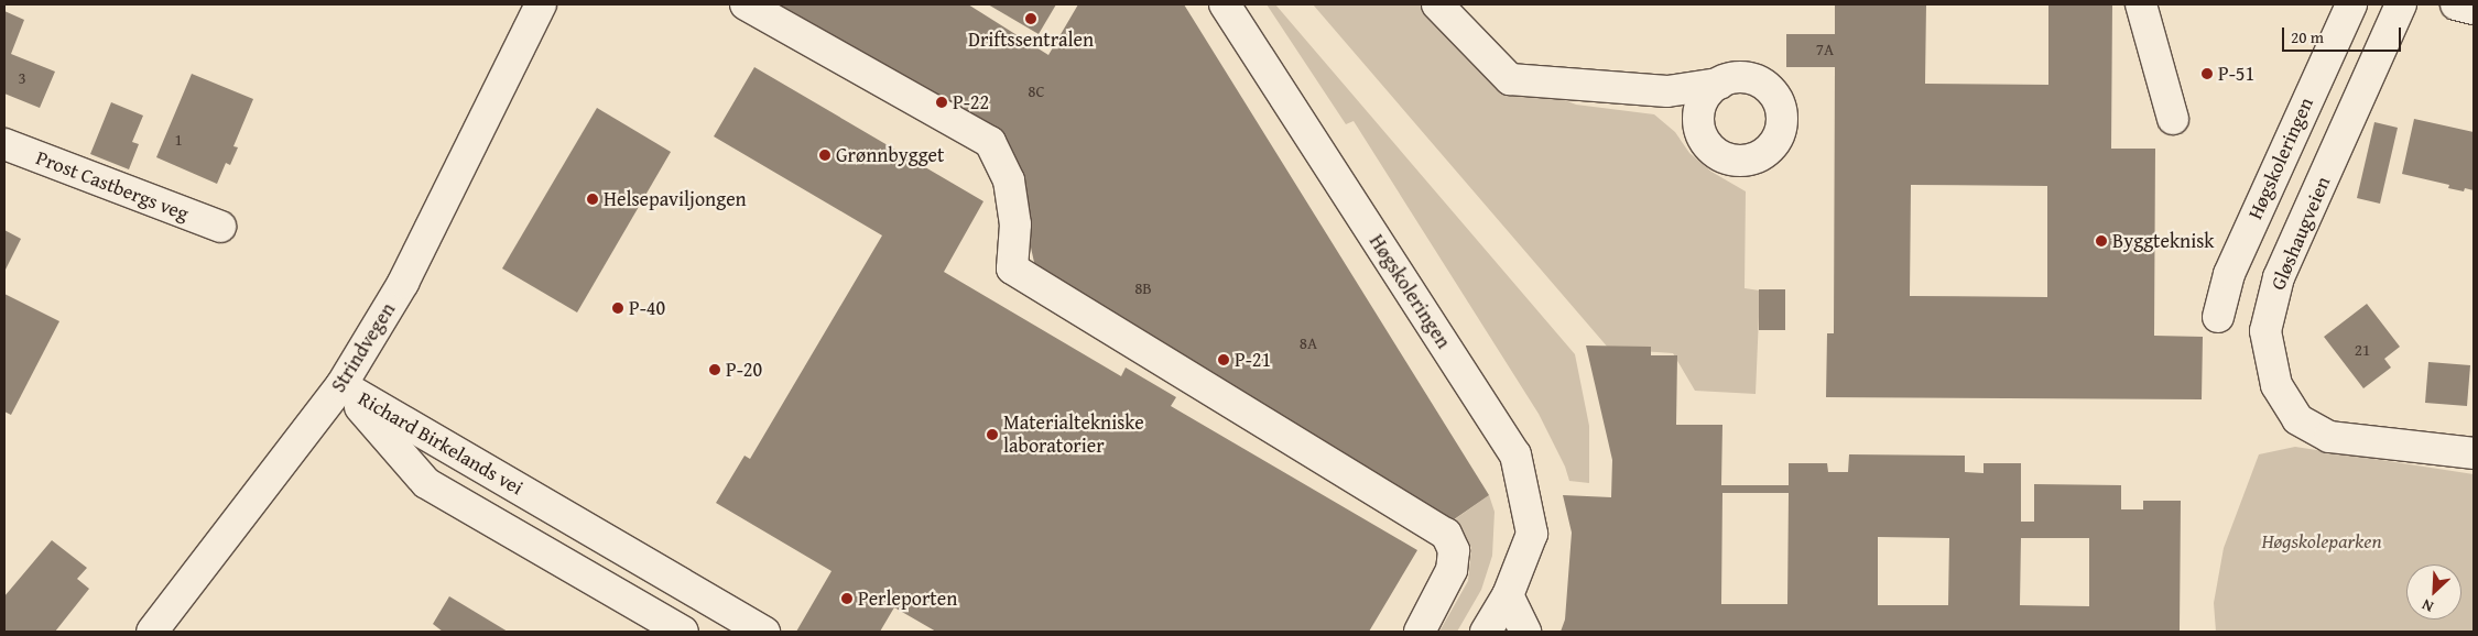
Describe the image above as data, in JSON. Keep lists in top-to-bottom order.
{
  "streets": {
    "street": [
      "Høgskoleringen",
      "Prost Castbergs veg",
      "Gløshaugveien",
      "Strindvegen",
      "Richard Birkelands vei"
    ]
  },
  "crossings": [
    ["Strindvegen", "Richard Birkelands vei"]
  ],
  "parks": ["Høgskoleparken"],
  "places": [
    "Driftssentralen",
    "P-51",
    "P-22",
    "Grønnbygget",
    "Helsepaviljongen",
    "Byggteknisk",
    "P-40",
    "P-21",
    "P-20",
    "Materialtekniske laboratorier",
    "Perleporten"
  ],
  "house_numbers": [
    "7A",
    "3",
    "8C",
    "1",
    "8B",
    "8A",
    "21"
  ],
  "scale_bar": "20 m",
  "north": "bottom left"
}
